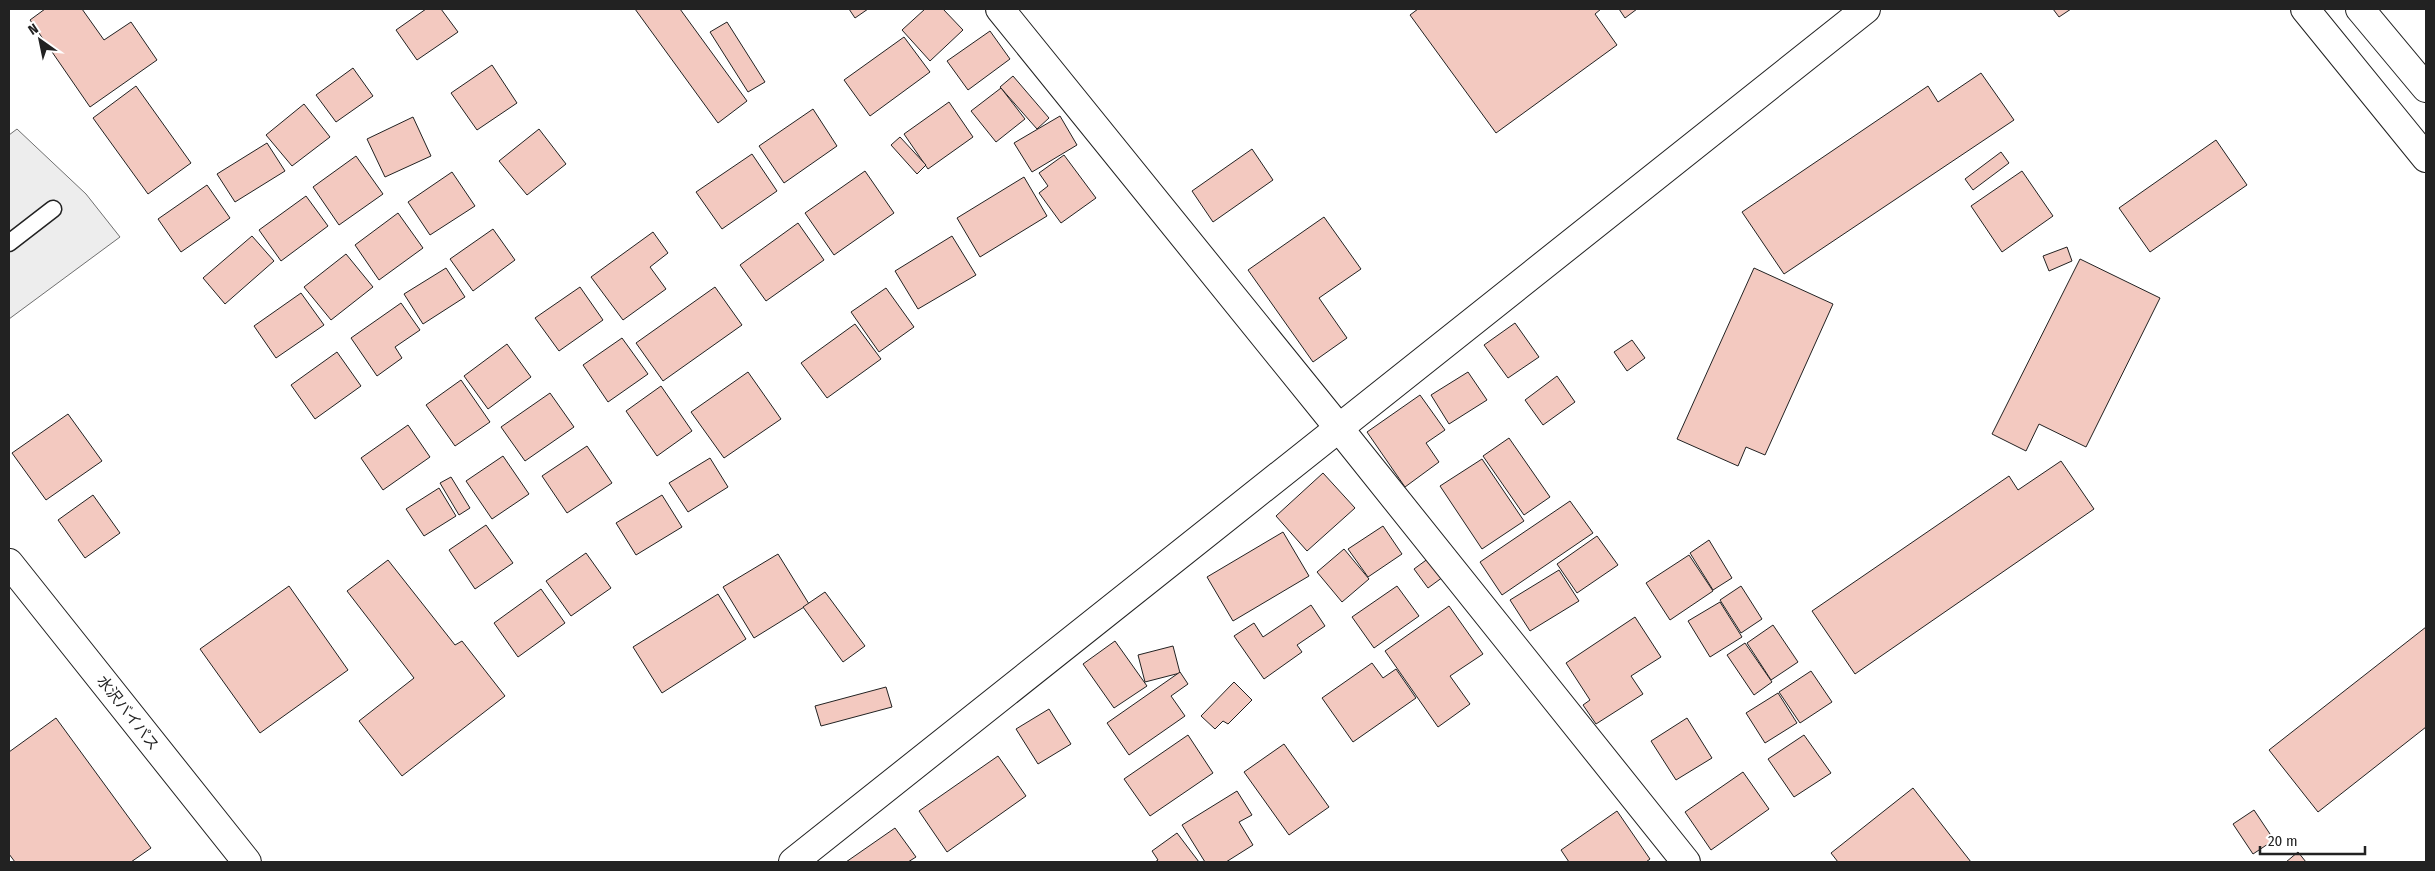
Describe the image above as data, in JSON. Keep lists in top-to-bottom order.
{
  "streets": {
    "main road": ["水沢バイパス"]
  },
  "scale_bar": "20 m",
  "north": "top left"
}
